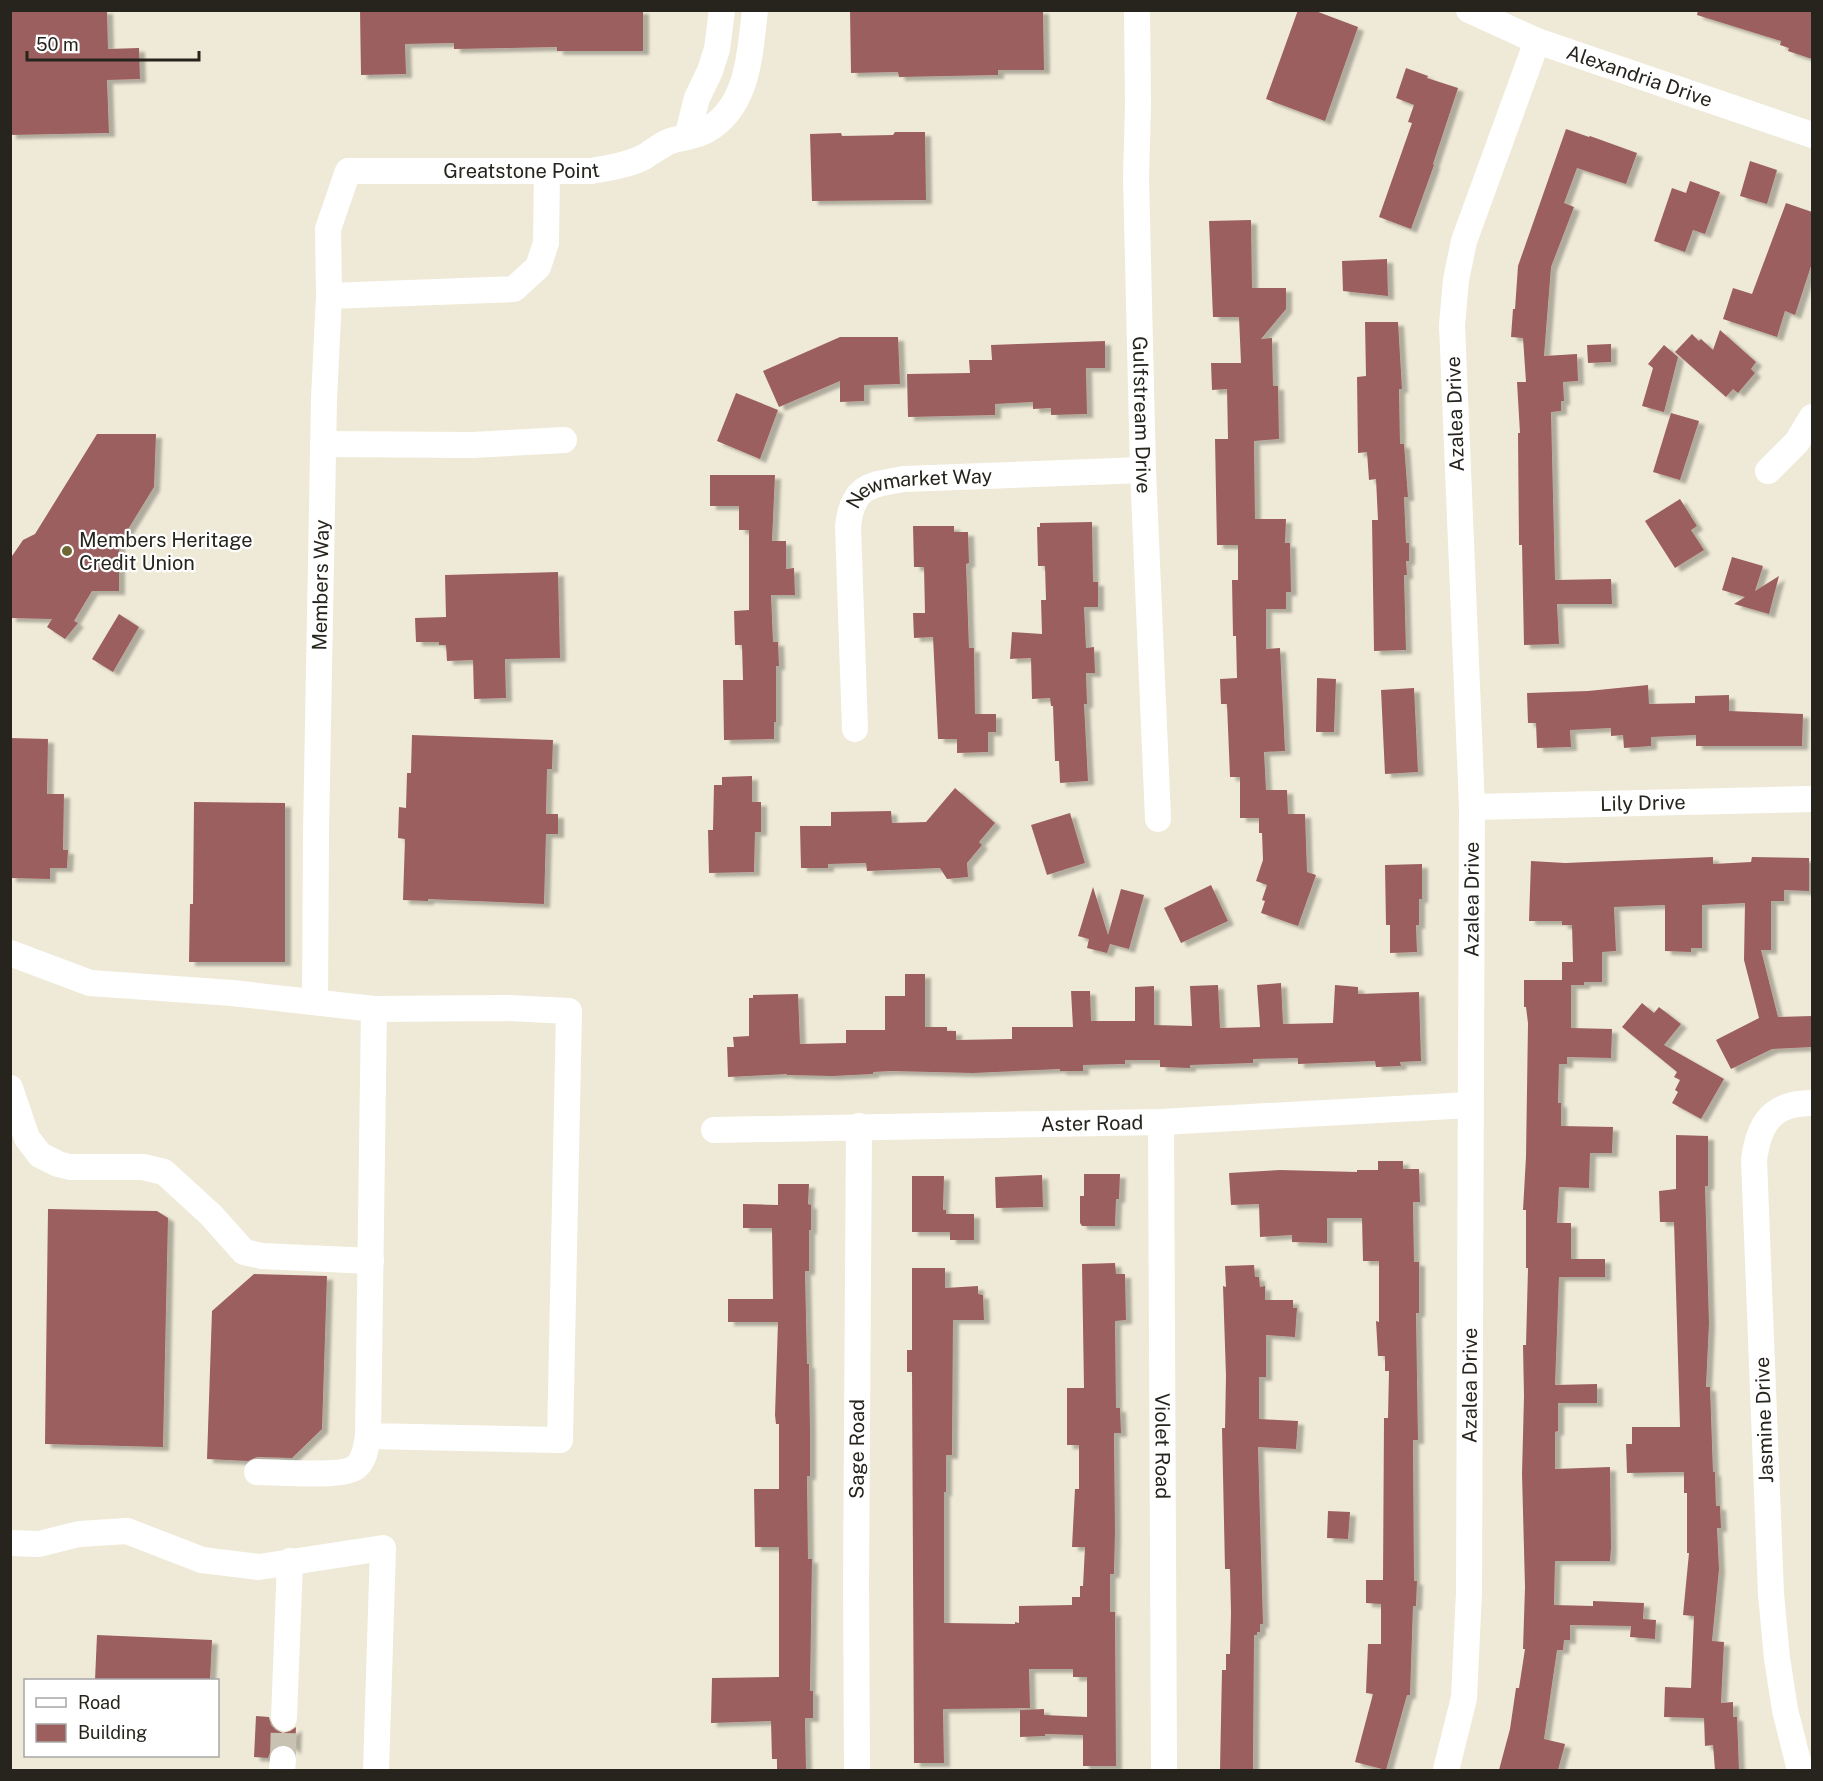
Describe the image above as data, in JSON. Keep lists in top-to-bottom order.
{
  "streets": {
    "street": [
      "Alexandria Drive",
      "Greatstone Point",
      "Azalea Drive",
      "Gulfstream Drive",
      "Newmarket Way",
      "Members Way",
      "Lily Drive",
      "Aster Road",
      "Jasmine Drive",
      "Violet Road",
      "Sage Road"
    ]
  },
  "crossings": [
    ["Alexandria Drive", "Azalea Drive"],
    ["Greatstone Point", "Members Way"],
    ["Azalea Drive", "Lily Drive"],
    ["Azalea Drive", "Aster Road"],
    ["Gulfstream Drive", "Newmarket Way"],
    ["Aster Road", "Violet Road"],
    ["Aster Road", "Sage Road"]
  ],
  "places": ["Members Heritage Credit Union"],
  "legend": ["Road", "Building"],
  "scale_bar": "50 m"
}
